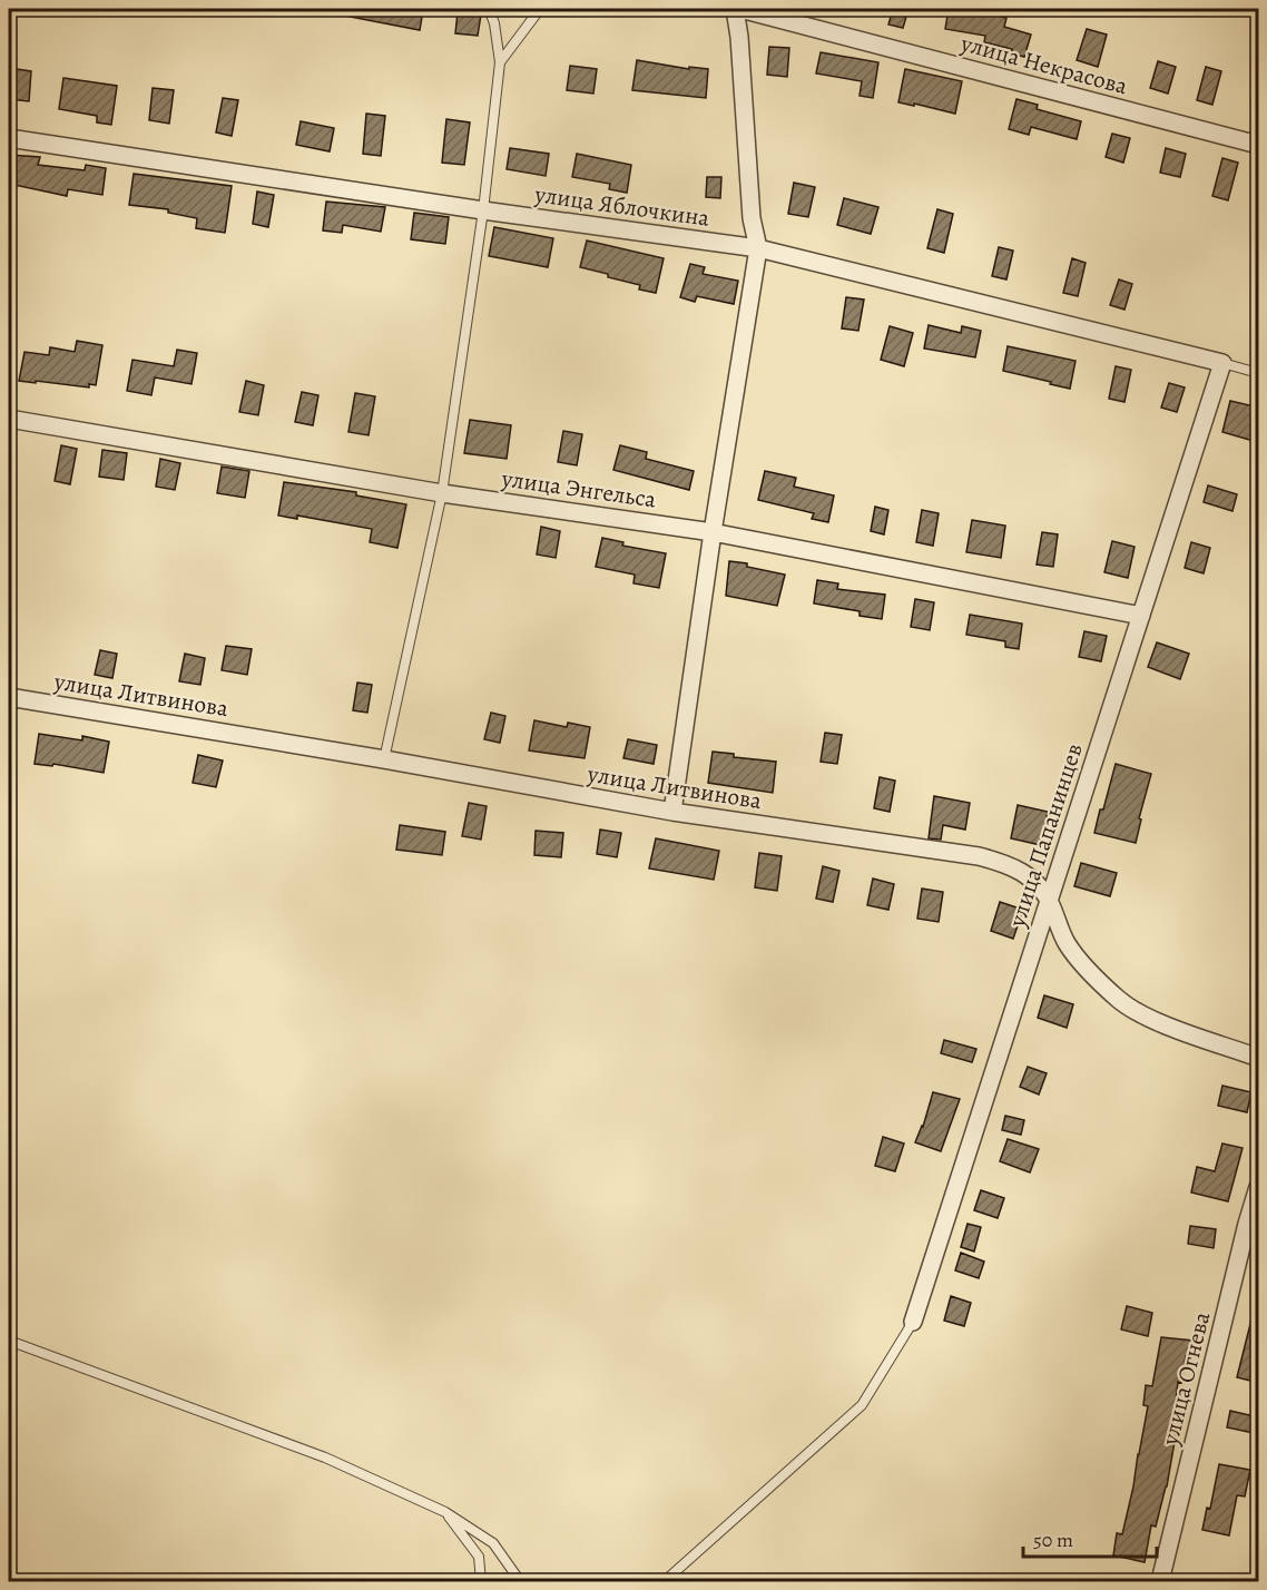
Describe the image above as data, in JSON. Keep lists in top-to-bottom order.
{
  "streets": {
    "street": [
      "улица Некрасова",
      "улица Яблочкина",
      "улица Энгельса",
      "улица Литвинова",
      "улица Папанинцев",
      "улица Огнева"
    ]
  },
  "crossings": [
    ["улица Яблочкина", "улица Папанинцев"],
    ["улица Энгельса", "улица Папанинцев"],
    ["улица Литвинова", "улица Папанинцев"]
  ],
  "scale_bar": "50 m"
}
